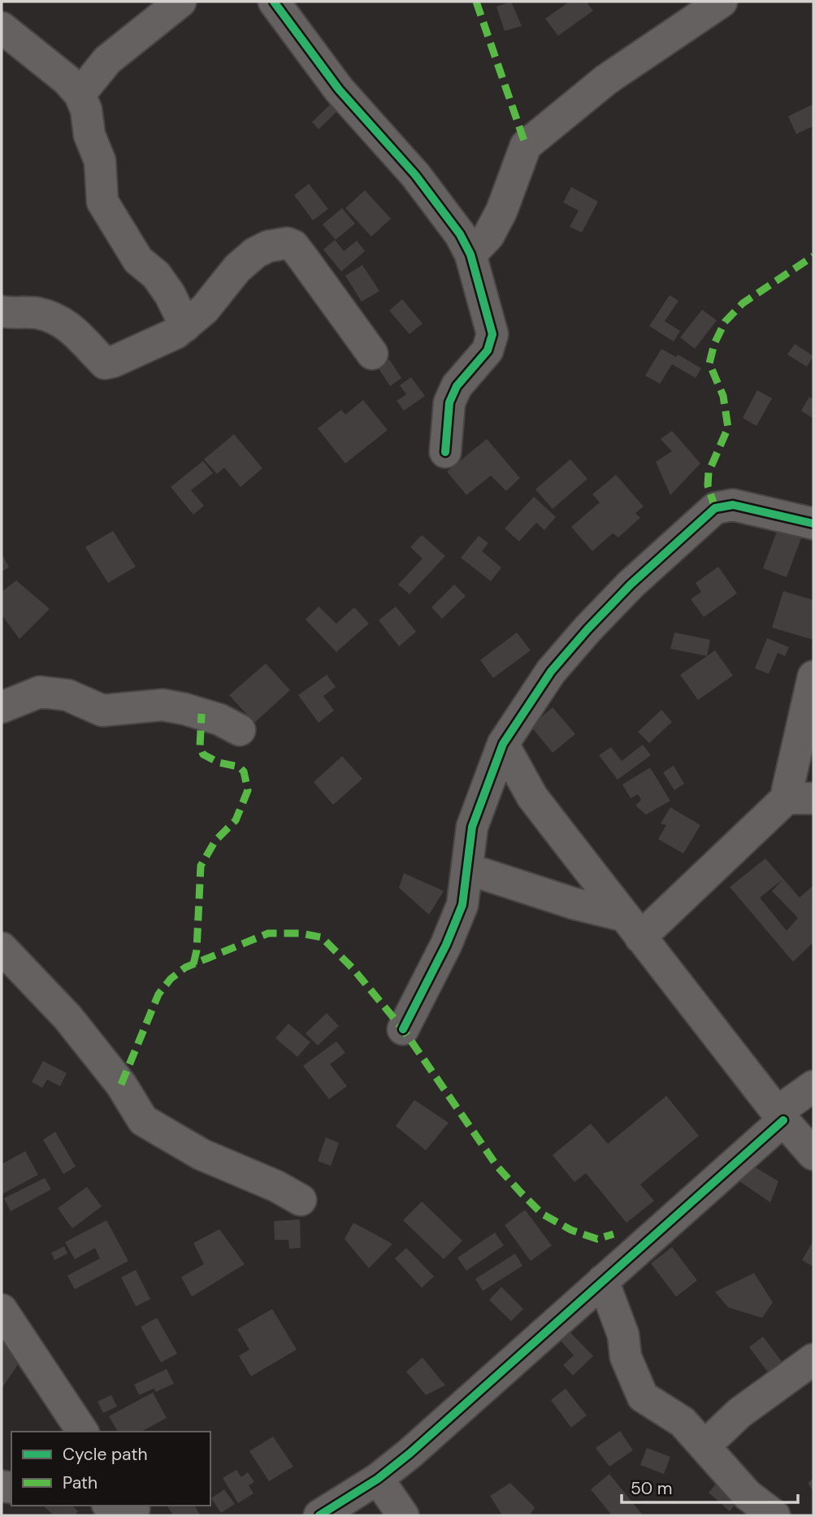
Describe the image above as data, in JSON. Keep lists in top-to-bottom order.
{
  "legend": ["Cycle path", "Path"],
  "scale_bar": "50 m"
}
